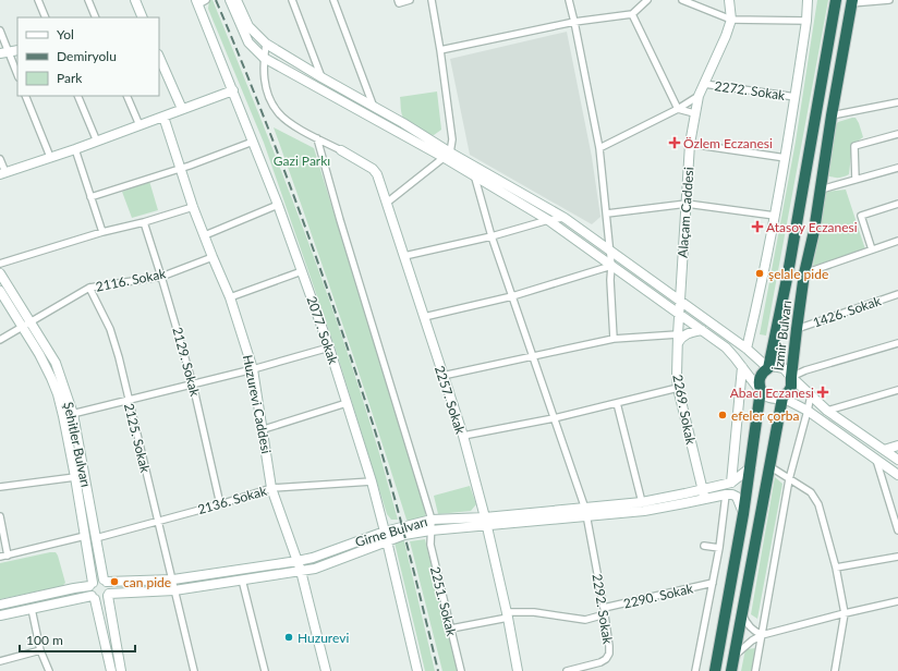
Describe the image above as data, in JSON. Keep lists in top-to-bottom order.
{
  "streets": {
    "highway": ["İzmir Bulvarı"],
    "main road": [
      "Alaçam Caddesi",
      "2077. Sokak",
      "2257. Sokak",
      "Huzurevi Caddesi",
      "2269. Sokak",
      "Şehitler Bulvarı",
      "Girne Bulvarı"
    ],
    "street": [
      "2272. Sokak",
      "2116. Sokak",
      "1426. Sokak",
      "2129. Sokak",
      "2125. Sokak",
      "2136. Sokak",
      "2290. Sokak",
      "2251. Sokak",
      "2292. Sokak"
    ]
  },
  "crossings": [
    ["2272. Sokak", "Alaçam Caddesi"],
    ["Alaçam Caddesi", "2269. Sokak"],
    ["2116. Sokak", "2129. Sokak"],
    ["2116. Sokak", "Huzurevi Caddesi"],
    ["2116. Sokak", "2125. Sokak"],
    ["2116. Sokak", "Şehitler Bulvarı"],
    ["1426. Sokak", "İzmir Bulvarı"],
    ["2077. Sokak", "2136. Sokak"],
    ["2077. Sokak", "Girne Bulvarı"],
    ["İzmir Bulvarı", "Girne Bulvarı"],
    ["2129. Sokak", "2136. Sokak"],
    ["2257. Sokak", "Girne Bulvarı"],
    ["2257. Sokak", "2290. Sokak"],
    ["Huzurevi Caddesi", "2136. Sokak"],
    ["Huzurevi Caddesi", "Girne Bulvarı"],
    ["2269. Sokak", "Girne Bulvarı"],
    ["2125. Sokak", "2136. Sokak"],
    ["2125. Sokak", "Girne Bulvarı"],
    ["Şehitler Bulvarı", "2136. Sokak"],
    ["Şehitler Bulvarı", "Girne Bulvarı"],
    ["Girne Bulvarı", "2251. Sokak"],
    ["Girne Bulvarı", "2292. Sokak"],
    ["2290. Sokak", "2251. Sokak"],
    ["2290. Sokak", "2292. Sokak"]
  ],
  "parks": ["Gazi Parkı"],
  "places": {
    "health": ["Özlem Eczanesi", "Atasoy Eczanesi", "Abacı Eczanesi"],
    "other": [
      "şelale pide",
      "efeler çorba",
      "can pide",
      "Huzurevi"
    ]
  },
  "legend": ["Yol", "Demiryolu", "Park"],
  "scale_bar": "100 m"
}
